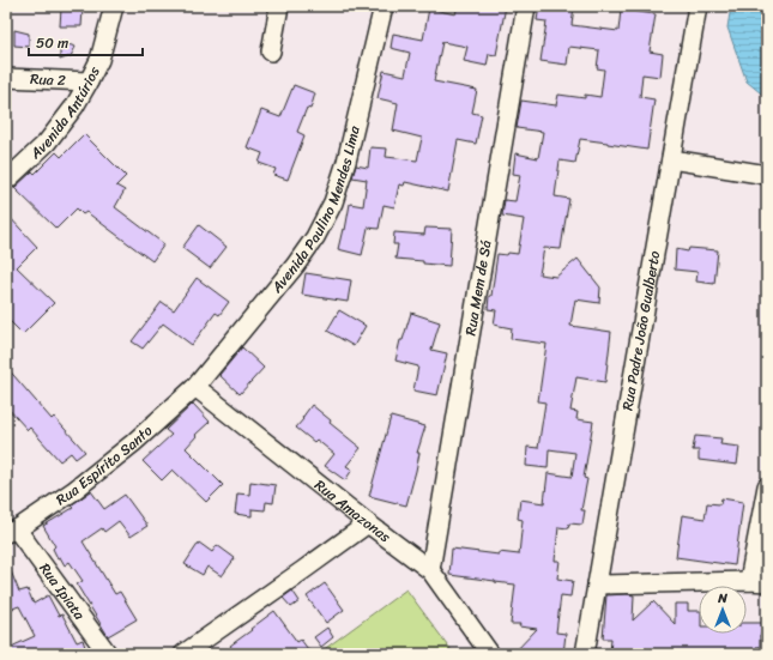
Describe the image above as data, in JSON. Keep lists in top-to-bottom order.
{
  "streets": {
    "street": [
      "Rua 2",
      "Avenida Antúrios",
      "Avenida Paulino Mendes Lima",
      "Rua Mem de Sá",
      "Rua Padre João Gualberto",
      "Rua Espírito Santo",
      "Rua Amazonas",
      "Rua Ipiata"
    ]
  },
  "crossings": [
    ["Rua 2", "Avenida Antúrios"],
    ["Avenida Paulino Mendes Lima", "Rua Espírito Santo"],
    ["Avenida Paulino Mendes Lima", "Rua Amazonas"],
    ["Rua Mem de Sá", "Rua Amazonas"],
    ["Rua Espírito Santo", "Rua Amazonas"],
    ["Rua Espírito Santo", "Rua Ipiata"]
  ],
  "scale_bar": "50 m",
  "north": "top"
}
